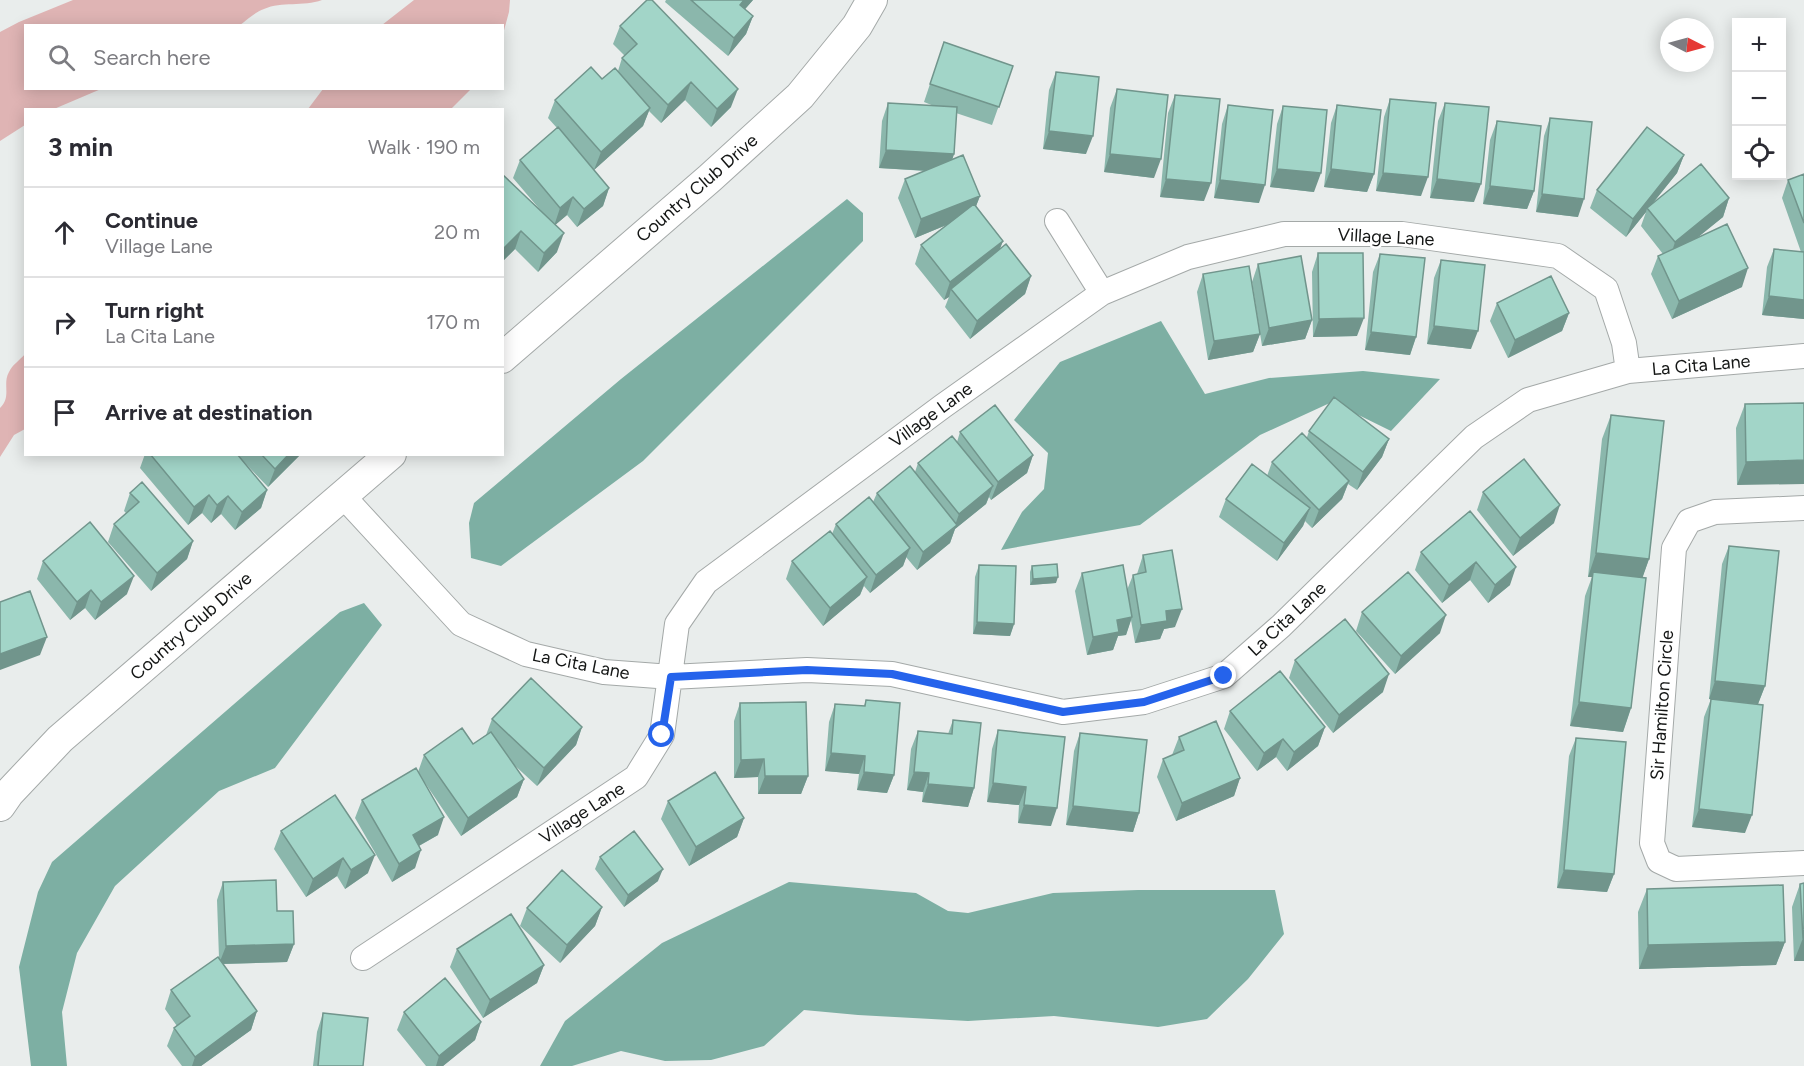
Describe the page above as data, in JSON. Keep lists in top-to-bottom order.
{
  "streets": {
    "street": [
      "Country Club Drive",
      "Village Lane",
      "La Cita Lane",
      "Sir Hamilton Circle"
    ]
  },
  "crossings": [
    ["Country Club Drive", "La Cita Lane"],
    ["Village Lane", "La Cita Lane"]
  ],
  "north": "right",
  "page": {
    "map_buttons": ["+", "−"],
    "search": "Search here",
    "heading": ["3 min", "Walk · 190 m"],
    "list": [
      ["Continue", "Village Lane", "20 m"],
      ["Turn right", "La Cita Lane", "170 m"],
      "Arrive at destination"
    ]
  }
}
